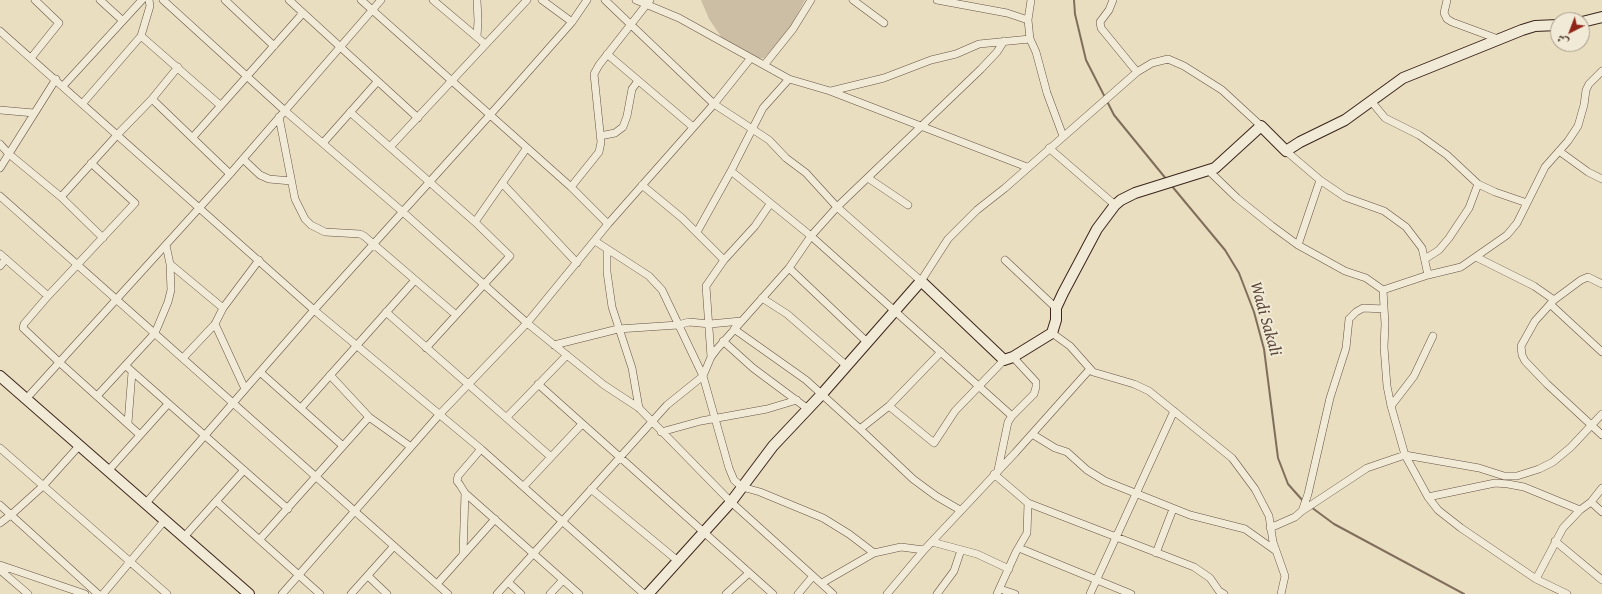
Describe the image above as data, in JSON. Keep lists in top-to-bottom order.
{
  "water": ["Wadi Sakali"],
  "north": "bottom left"
}
